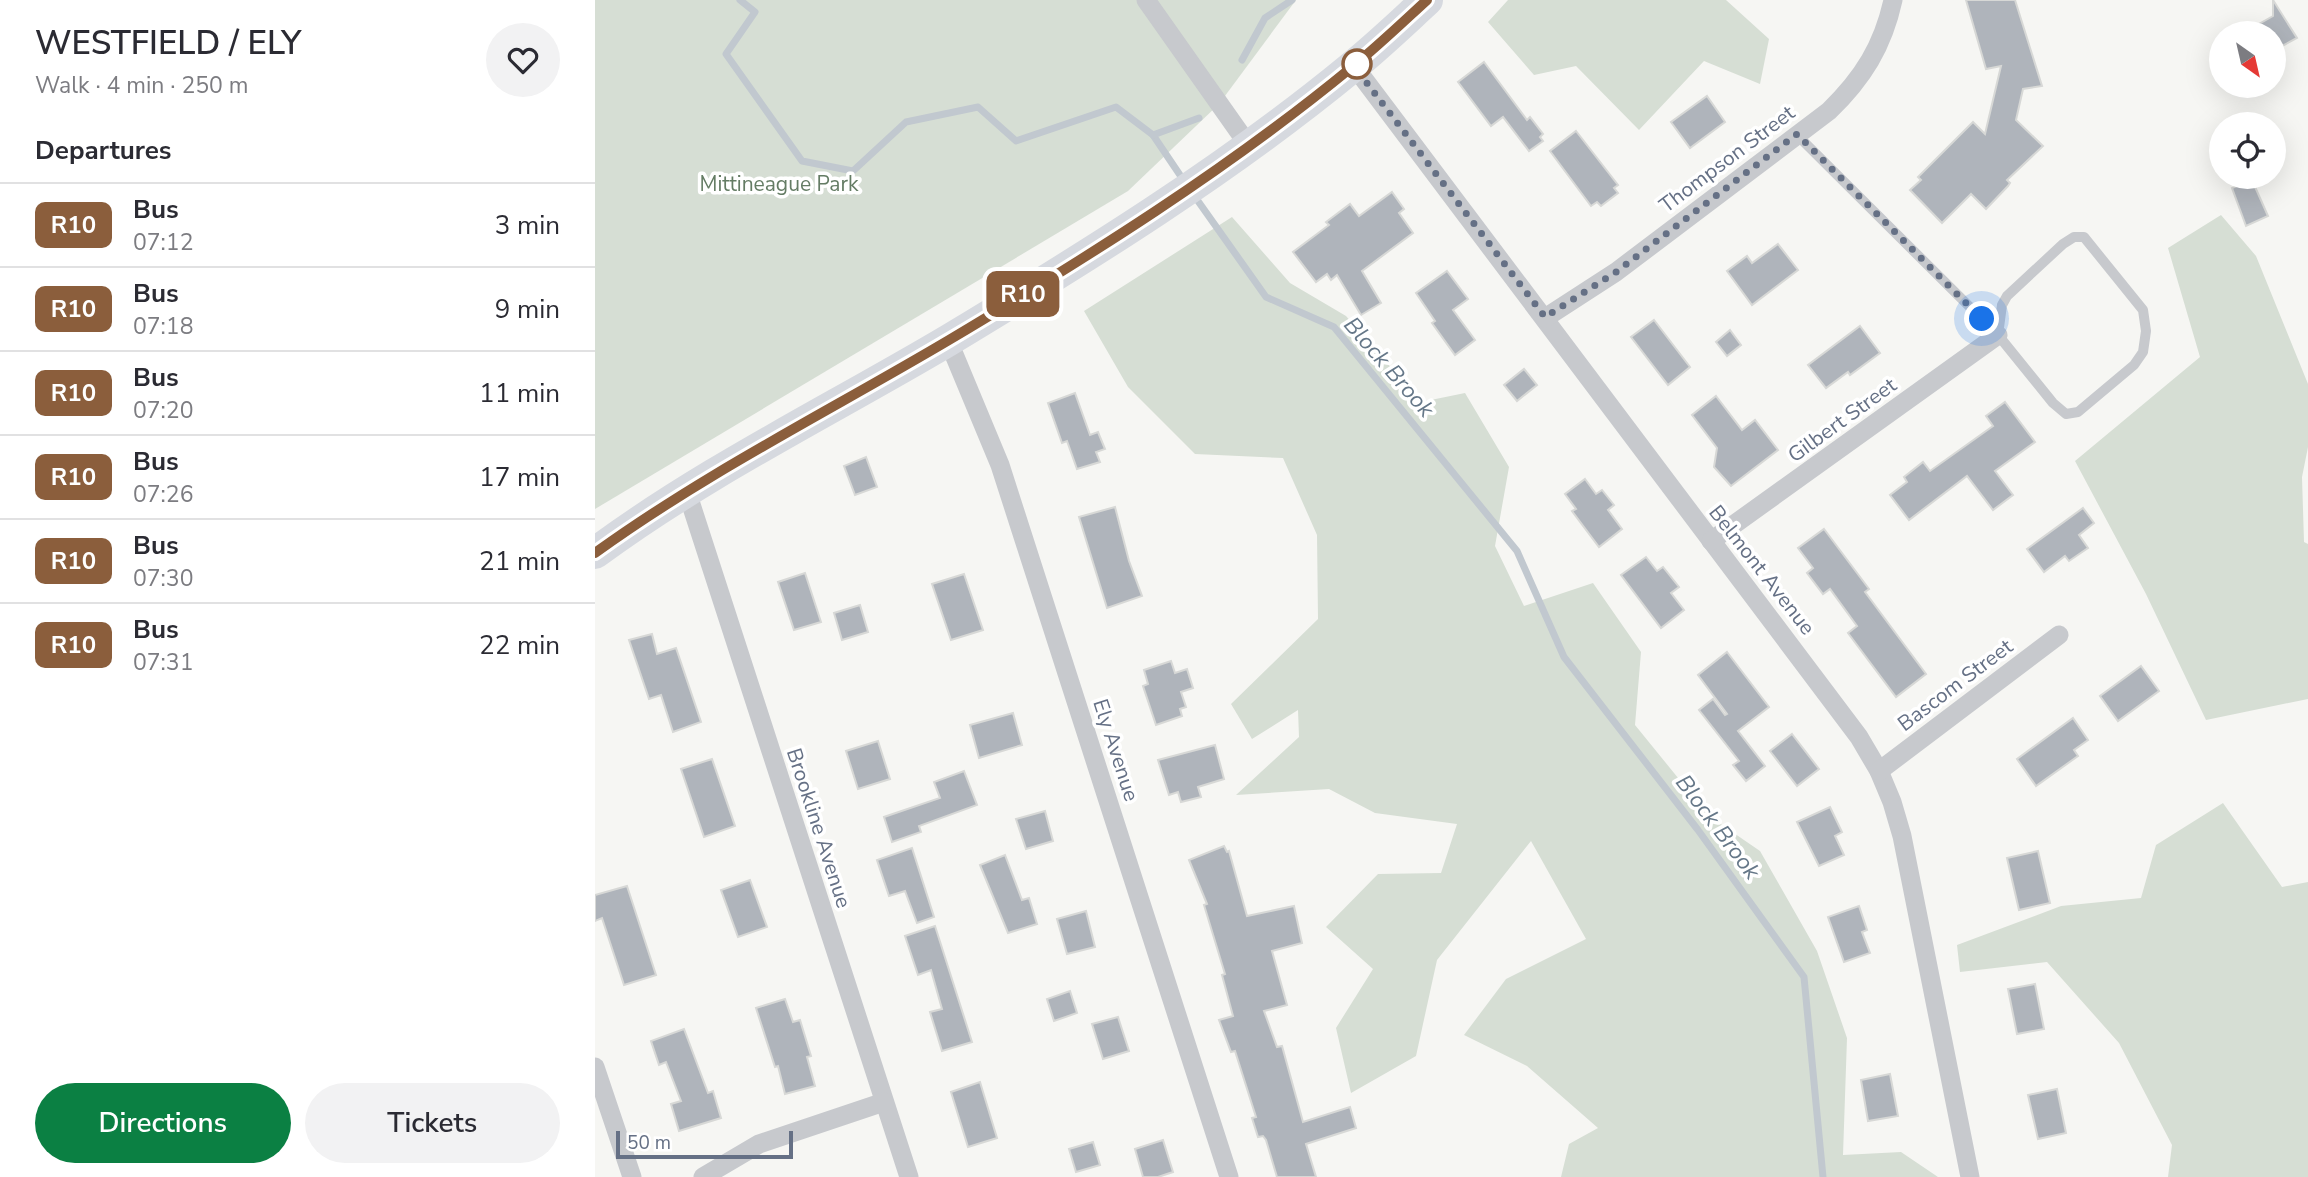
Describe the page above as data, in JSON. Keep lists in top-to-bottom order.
{
  "streets": {
    "street": [
      "Thompson Street",
      "Gilbert Street",
      "Belmont Avenue",
      "Bascom Street",
      "Ely Avenue",
      "Brookline Avenue"
    ]
  },
  "crossings": [
    ["Thompson Street", "Belmont Avenue"],
    ["Gilbert Street", "Belmont Avenue"],
    ["Belmont Avenue", "Bascom Street"]
  ],
  "water": ["Block Brook"],
  "parks": ["Mittineague Park"],
  "lines": ["bus line R10"],
  "scale_bar": "50 m",
  "north": "bottom right",
  "page": {
    "heading": [
      ["WESTFIELD / ELY", "Walk · 4 min · 250 m"],
      "Departures"
    ],
    "on_map": "R10",
    "list": [
      {
        "mark": "R10",
        "name": "Bus",
        "note": "07:12",
        "value": "3 min"
      },
      {
        "mark": "R10",
        "name": "Bus",
        "note": "07:18",
        "value": "9 min"
      },
      {
        "mark": "R10",
        "name": "Bus",
        "note": "07:20",
        "value": "11 min"
      },
      {
        "mark": "R10",
        "name": "Bus",
        "note": "07:26",
        "value": "17 min"
      },
      {
        "mark": "R10",
        "name": "Bus",
        "note": "07:30",
        "value": "21 min"
      },
      {
        "mark": "R10",
        "name": "Bus",
        "note": "07:31",
        "value": "22 min"
      }
    ],
    "buttons": ["Directions", "Tickets"],
    "scale": "50 m"
  }
}
